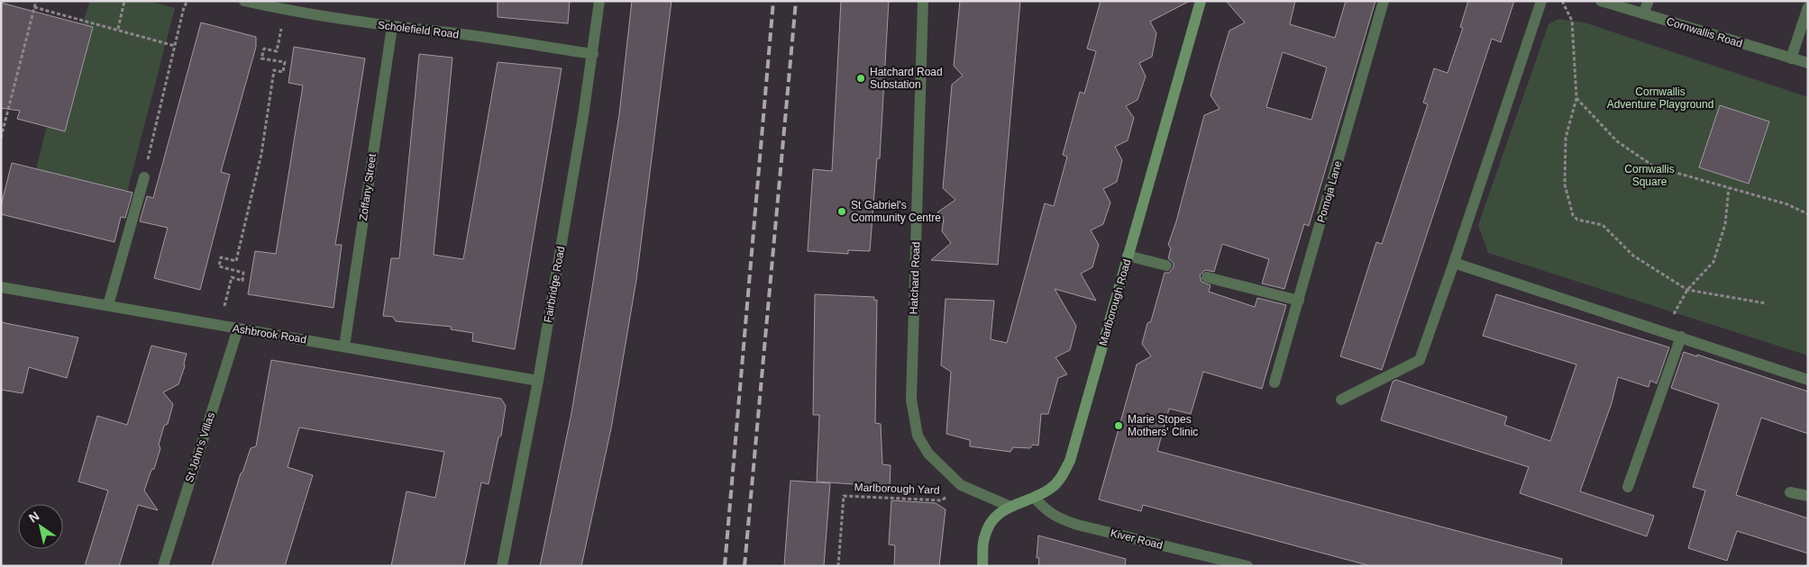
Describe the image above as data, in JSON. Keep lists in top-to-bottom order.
{
  "streets": {
    "street": [
      "Scholefield Road",
      "Cornwallis Road",
      "Zoffany Street",
      "Pomoja Lane",
      "Hatchard Road",
      "Fairbridge Road",
      "Marlborough Road",
      "Ashbrook Road",
      "St John's Villas",
      "Kiver Road"
    ],
    "path": ["Marlborough Yard"]
  },
  "crossings": [
    ["Scholefield Road", "Zoffany Street"],
    ["Scholefield Road", "Fairbridge Road"],
    ["Zoffany Street", "Ashbrook Road"],
    ["Hatchard Road", "Marlborough Road"],
    ["Hatchard Road", "Marlborough Yard"],
    ["Fairbridge Road", "Ashbrook Road"],
    ["Marlborough Road", "Kiver Road"],
    ["Ashbrook Road", "St John's Villas"]
  ],
  "parks": ["Cornwallis Adventure Playground", "Cornwallis Square"],
  "places": ["Hatchard Road Substation", "St Gabriel's Community Centre", "Marie Stopes Mothers' Clinic"],
  "north": "top left"
}
